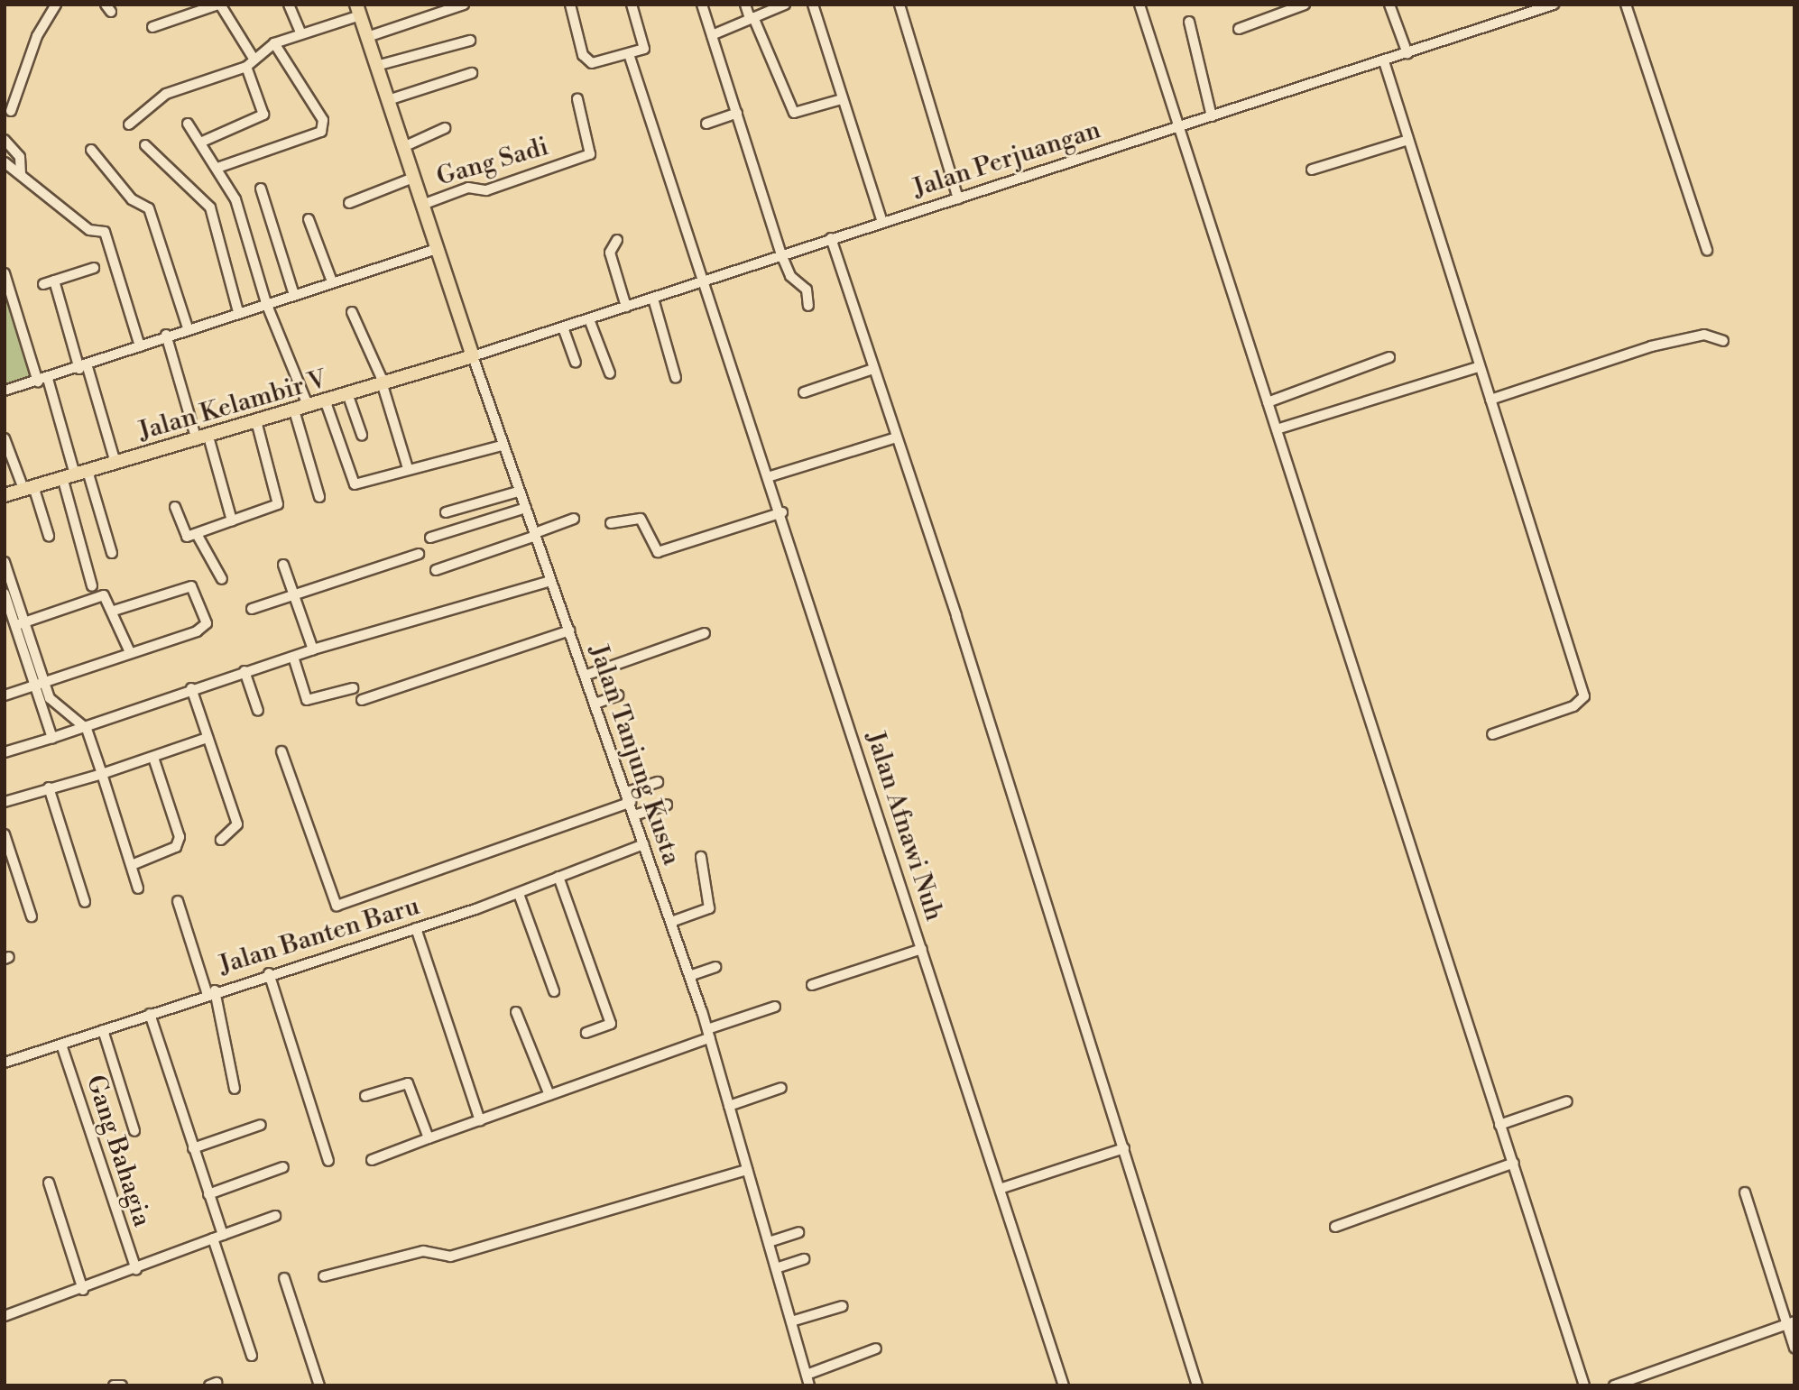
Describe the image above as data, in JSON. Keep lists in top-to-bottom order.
{
  "streets": {
    "main road": ["Jalan Kelambir V"],
    "street": [
      "Jalan Perjuangan",
      "Gang Sadi",
      "Jalan Tanjung Kusta",
      "Jalan Afnawi Nuh",
      "Jalan Banten Baru",
      "Gang Bahagia"
    ]
  },
  "crossings": [
    ["Jalan Perjuangan", "Jalan Kelambir V"],
    ["Jalan Perjuangan", "Jalan Tanjung Kusta"],
    ["Jalan Perjuangan", "Jalan Afnawi Nuh"],
    ["Jalan Kelambir V", "Jalan Tanjung Kusta"],
    ["Jalan Tanjung Kusta", "Jalan Banten Baru"],
    ["Jalan Banten Baru", "Gang Bahagia"]
  ]
}
